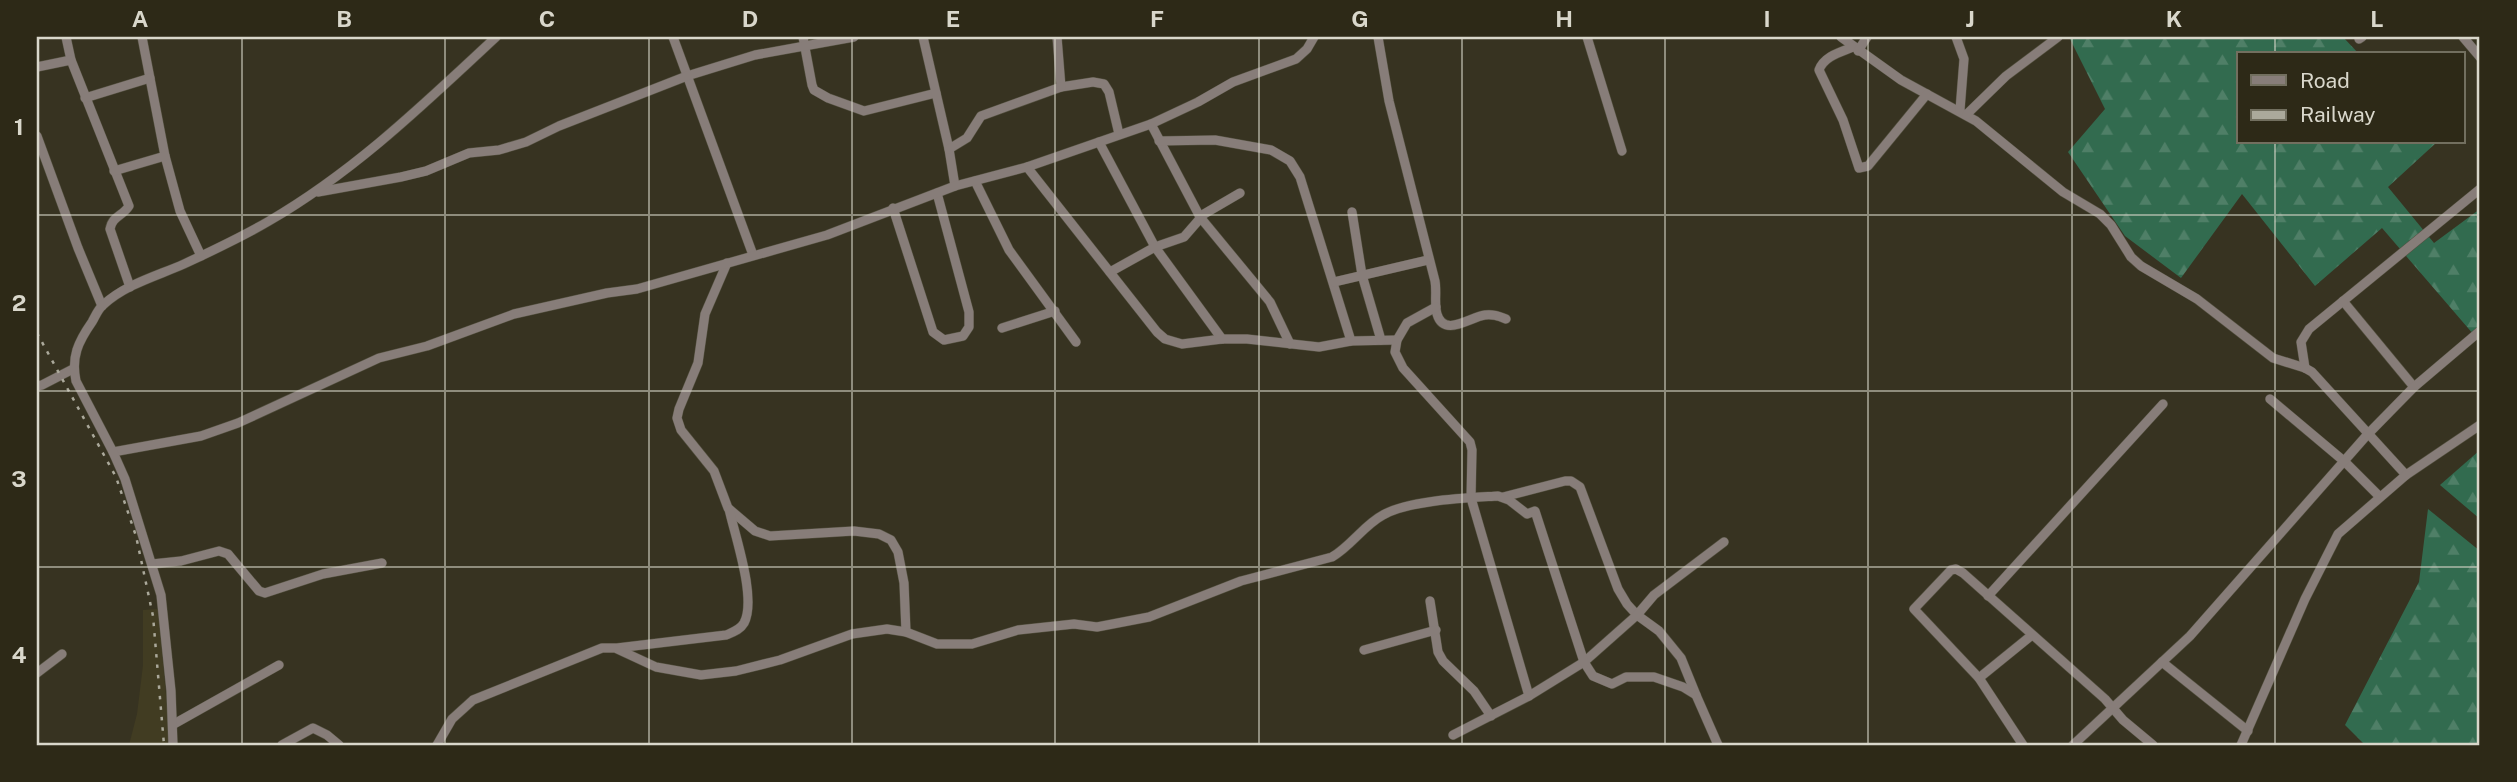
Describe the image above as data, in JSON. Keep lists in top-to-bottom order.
{
  "legend": ["Road", "Railway"],
  "grid": {
    "columns": [
      "A",
      "B",
      "C",
      "D",
      "E",
      "F",
      "G",
      "H",
      "I",
      "J",
      "K",
      "L"
    ],
    "rows": [
      "1",
      "2",
      "3",
      "4"
    ]
  }
}
